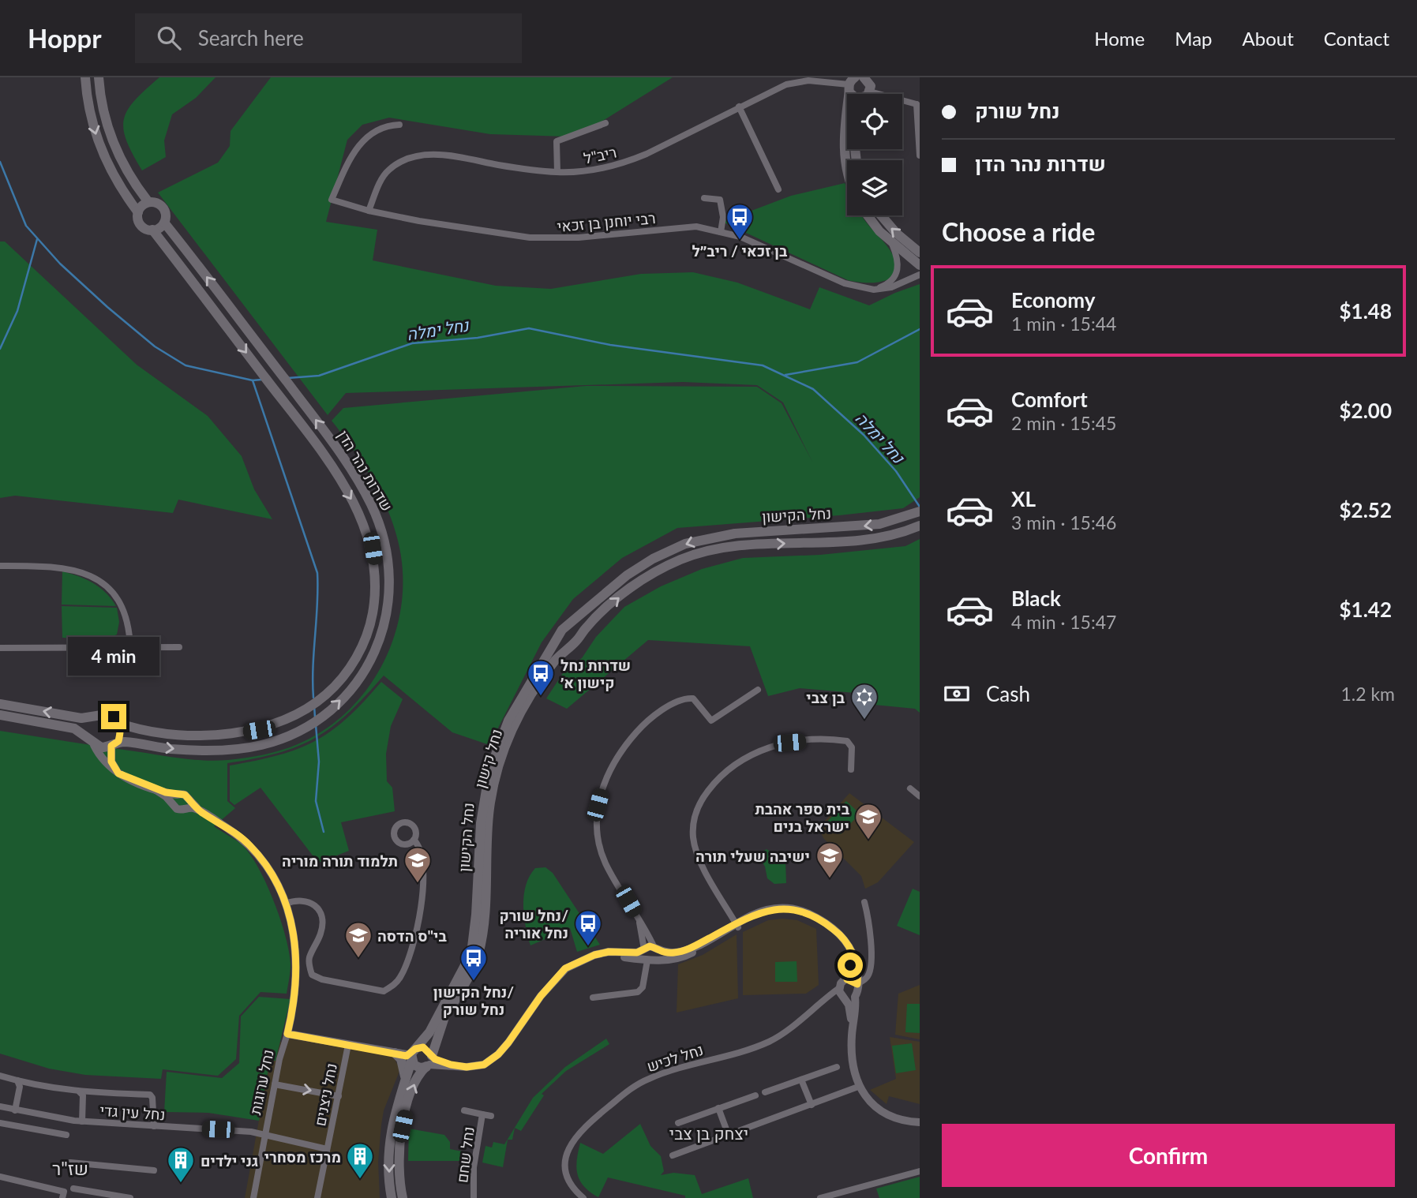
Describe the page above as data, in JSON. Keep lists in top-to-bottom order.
{
  "streets": {
    "main road": ["שדרות נהר הדן", "נחל הקישון", "נחל קישון"],
    "street": [
      "ריב\"ל",
      "רבי יוחנן בן זכאי",
      "נחל לכיש",
      "נחל ערוגות",
      "נחל ניצנים",
      "נחל עין גדי",
      "נחל שחם"
    ]
  },
  "crossings": [
    ["ריב\"ל", "רבי יוחנן בן זכאי"],
    ["נחל הקישון", "נחל קישון"],
    ["נחל ערוגות", "נחל ניצנים"],
    ["נחל ערוגות", "נחל עין גדי"],
    ["נחל ניצנים", "נחל עין גדי"]
  ],
  "districts": ["יצחק בן צבי", "שז\"ר"],
  "water": ["נחל ימלה"],
  "places": {
    "bus stop": [
      "בן זכאי / ריב״ל",
      "שדרות נחל קישון א׳",
      "נחל שורק/ נחל אוריה",
      "נחל הקישון/ נחל שורק"
    ],
    "synagogue": ["בן צבי"],
    "school or university": [
      "בית ספר אהבת ישראל בנים",
      "ישיבה שעלי תורה",
      "תלמוד תורה מוריה",
      "בי\"ס הדסה"
    ],
    "building": ["מרכז מסחרי", "גני ילדים"]
  },
  "page": {
    "header": "Hoppr",
    "search": "Search here",
    "nav": [
      "Home",
      "Map",
      "About",
      "Contact"
    ],
    "banner": ["נחל שורק", "שדרות נהר הדן"],
    "heading": "Choose a ride",
    "list": [
      {
        "name": "Economy",
        "note": "1 min · 15:44",
        "value": "$1.48"
      },
      {
        "name": "Comfort",
        "note": "2 min · 15:45",
        "value": "$2.00"
      },
      {
        "name": "XL",
        "note": "3 min · 15:46",
        "value": "$2.52"
      },
      {
        "name": "Black",
        "note": "4 min · 15:47",
        "value": "$1.42"
      }
    ],
    "bubble": "4 min",
    "pay": ["Cash", "1.2 km"],
    "buttons": "Confirm"
  }
}
